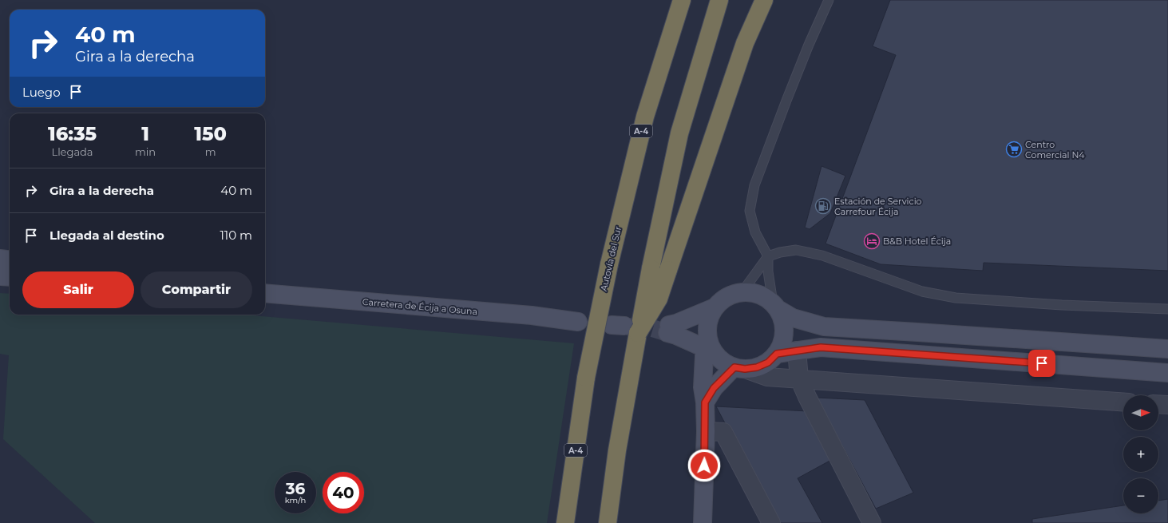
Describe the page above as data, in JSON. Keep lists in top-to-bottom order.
{
  "streets": {
    "highway": ["A-4", "Autovía del Sur"],
    "street": ["Carretera de Écija a Osuna"]
  },
  "places": {
    "supermarket": ["Centro Comercial N4"],
    "fuel station": ["Estación de Servicio Carrefour Écija"],
    "hotel": ["B&B Hotel Écija"]
  },
  "north": "right",
  "page": {
    "turn": ["40 m", "Gira a la derecha"],
    "then": "Luego",
    "eta": [
      "16:35",
      "Llegada",
      "1",
      "min",
      "150",
      "m"
    ],
    "list": [
      {
        "name": "Gira a la derecha",
        "value": "40 m"
      },
      {
        "name": "Llegada al destino",
        "value": "110 m"
      }
    ],
    "buttons": ["Salir", "Compartir"],
    "map_buttons": ["+", "−"],
    "speed": "36 km/h",
    "limit": "40"
  }
}
